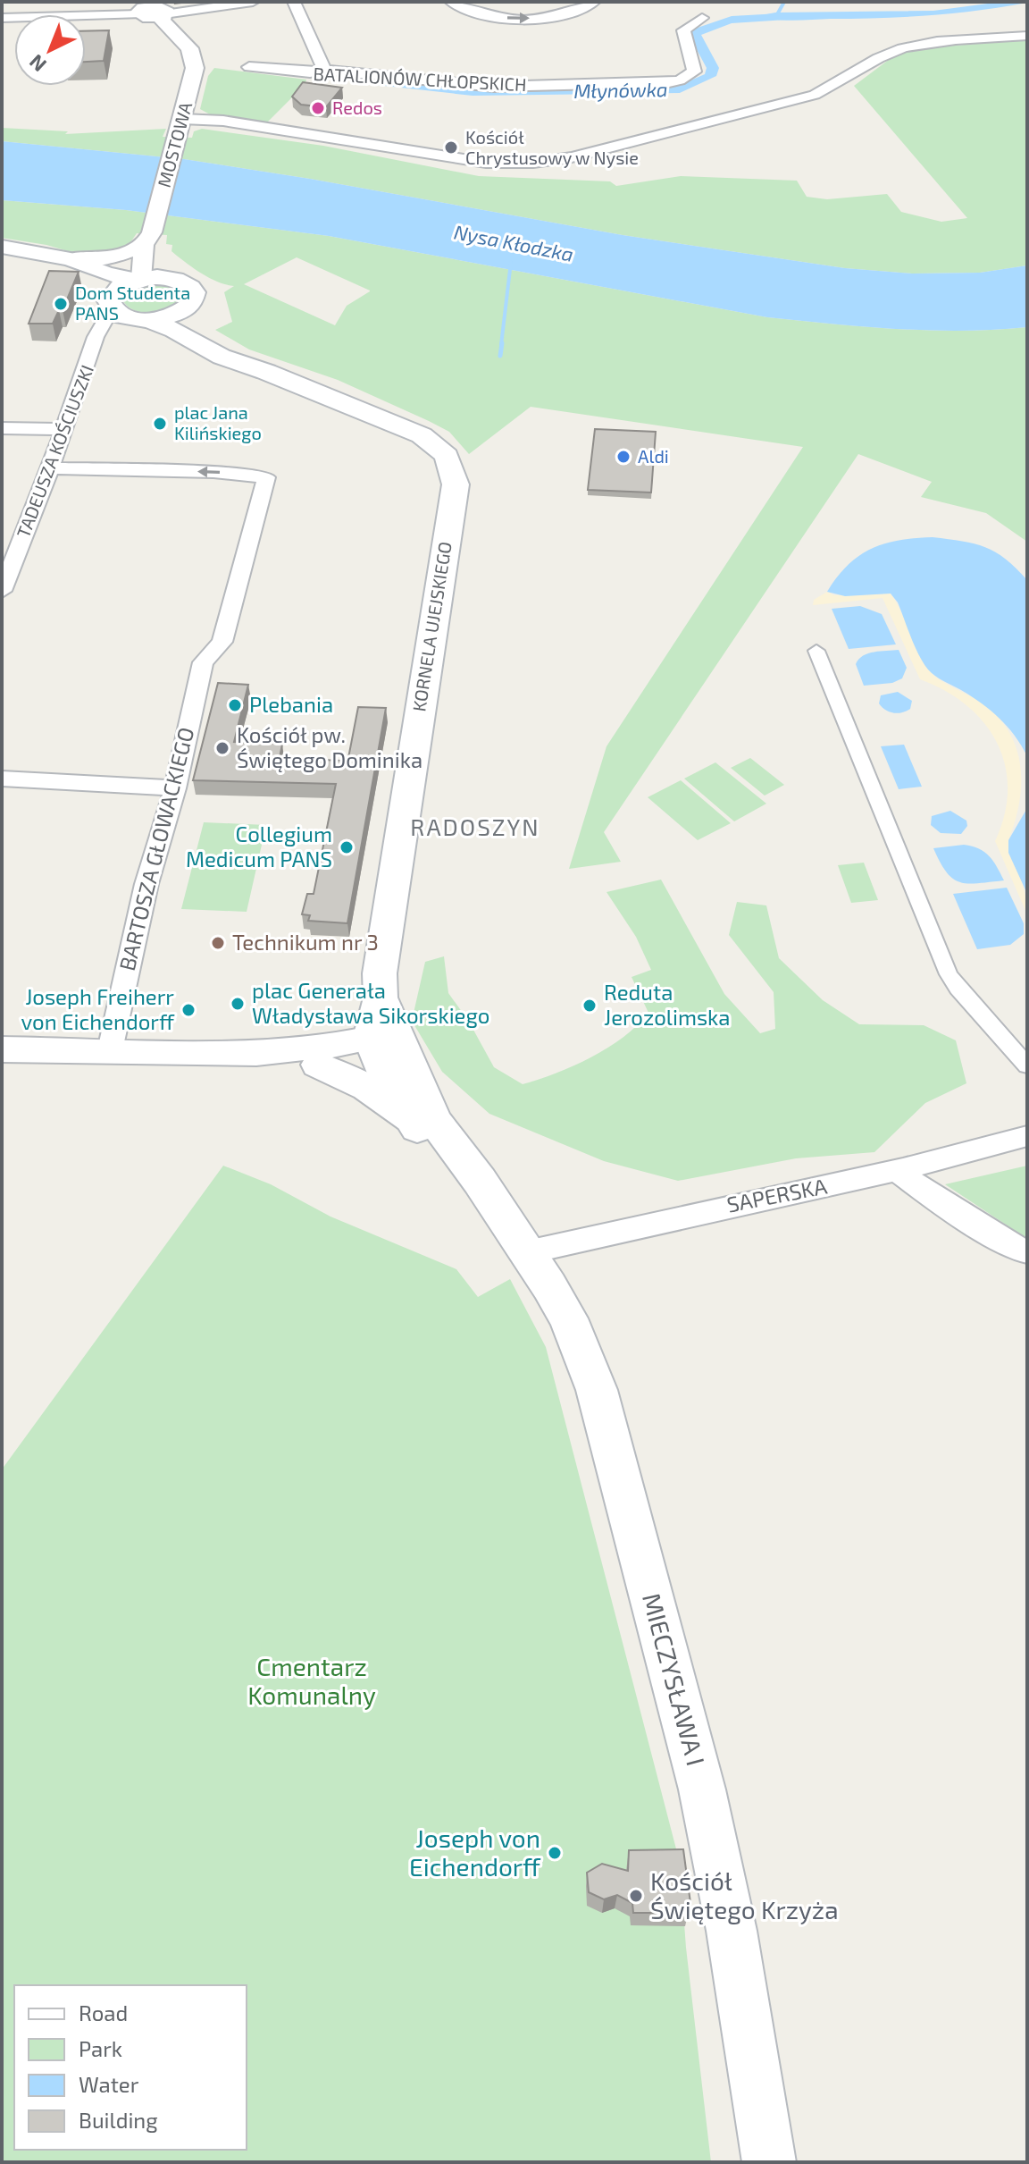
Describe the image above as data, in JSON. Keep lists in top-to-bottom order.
{
  "streets": {
    "main road": ["KORNELA UJEJSKIEGO", "MIECZYSŁAWA I"],
    "street": [
      "BATALIONÓW CHŁOPSKICH",
      "MOSTOWA",
      "TADEUSZA KOŚCIUSZKI",
      "BARTOSZA GŁOWACKIEGO",
      "SAPERSKA"
    ]
  },
  "crossings": [
    ["TADEUSZA KOŚCIUSZKI", "KORNELA UJEJSKIEGO"],
    ["TADEUSZA KOŚCIUSZKI", "BARTOSZA GŁOWACKIEGO"],
    ["KORNELA UJEJSKIEGO", "MIECZYSŁAWA I"],
    ["SAPERSKA", "MIECZYSŁAWA I"]
  ],
  "districts": ["RADOSZYN"],
  "water": ["Młynówka", "Nysa Kłodzka"],
  "parks": ["Cmentarz Komunalny"],
  "places": [
    "Redos",
    "Kościół Chrystusowy w Nysie",
    "Dom Studenta PANS",
    "plac Jana Kilińskiego",
    "Aldi",
    "Plebania",
    "Kościół pw. Świętego Dominika",
    "Collegium Medicum PANS",
    "Technikum nr 3",
    "plac Generała Władysława Sikorskiego",
    "Reduta Jerozolimska",
    "Joseph Freiherr von Eichendorff",
    "Joseph von Eichendorff",
    "Kościół Świętego Krzyża"
  ],
  "legend": [
    "Road",
    "Park",
    "Water",
    "Building"
  ],
  "north": "bottom left"
}
